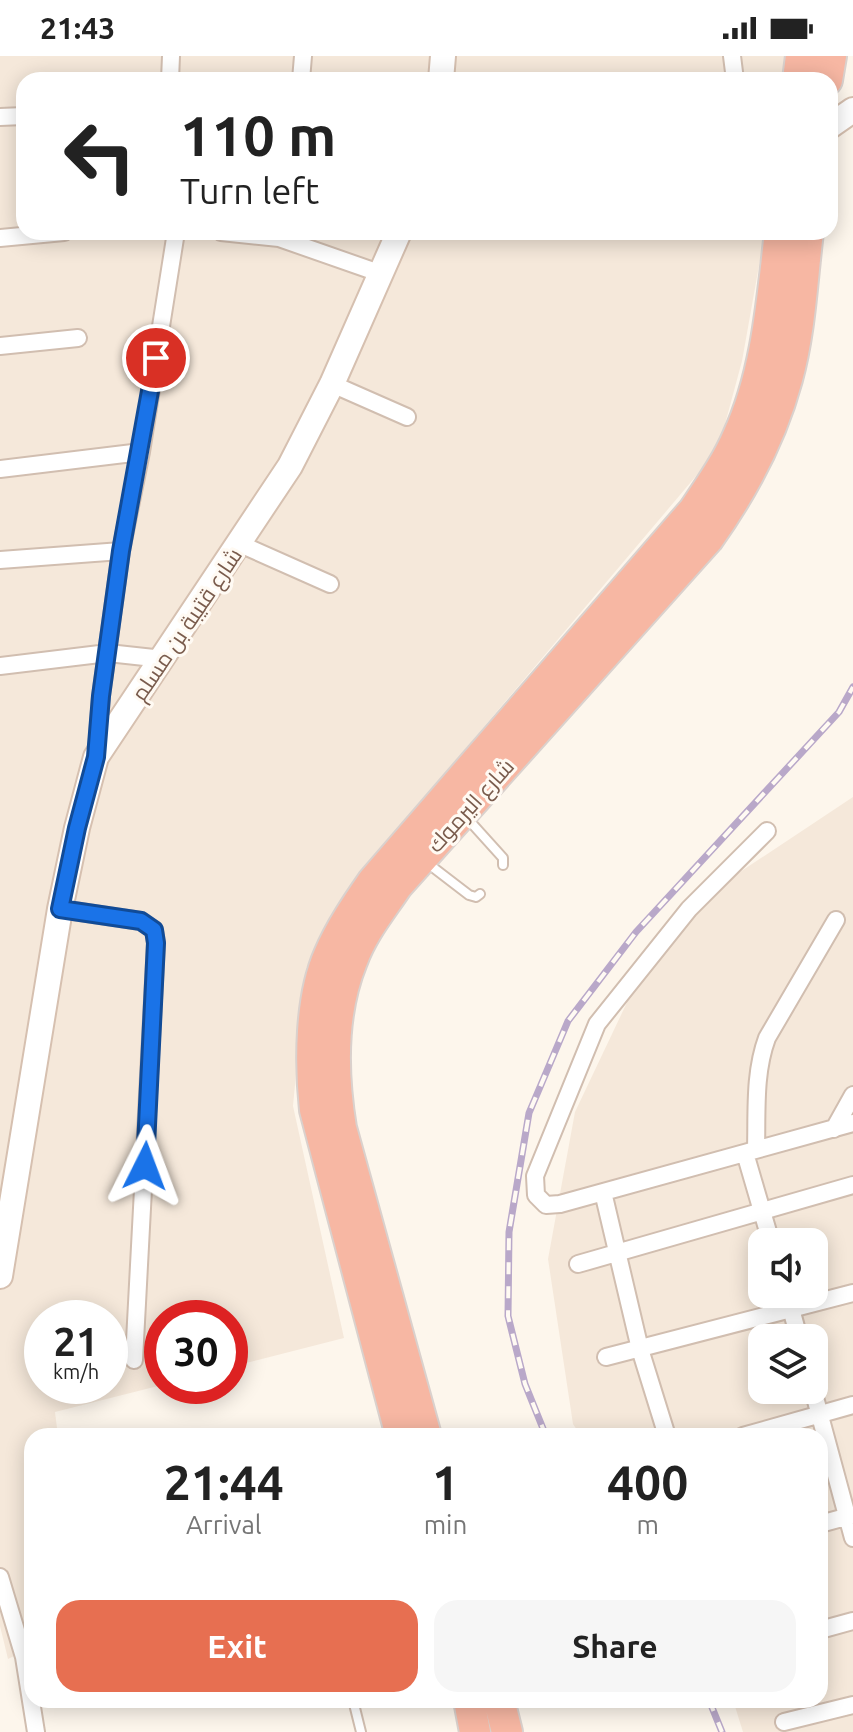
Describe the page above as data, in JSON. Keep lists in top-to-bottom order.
{
  "streets": {
    "highway": ["شارع اليرموك"],
    "street": ["شارع قتيبة بن مسلم"]
  },
  "page": {
    "status": "21:43",
    "turn": ["110 m", "Turn left"],
    "speed": "21 km/h",
    "limit": "30",
    "eta": [
      "21:44",
      "Arrival",
      "1",
      "min",
      "400",
      "m"
    ],
    "buttons": ["Exit", "Share"]
  }
}
